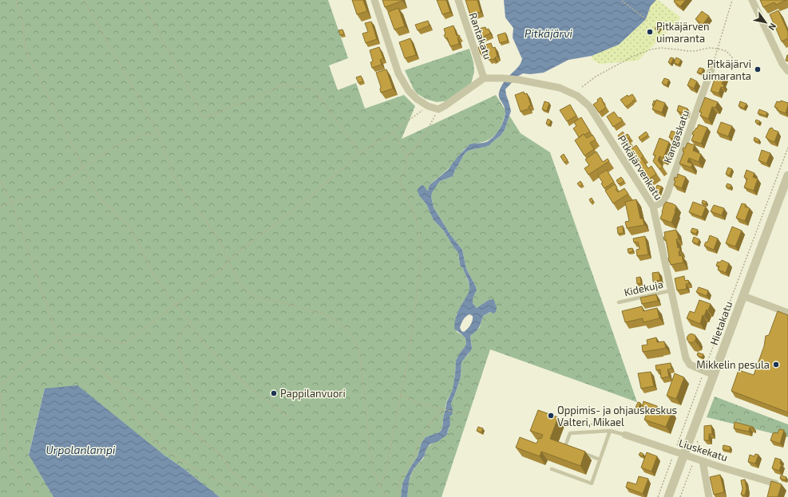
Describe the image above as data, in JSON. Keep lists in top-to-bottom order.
{
  "streets": {
    "street": [
      "Rantakatu",
      "Kangaskatu",
      "Pitkäjärvenkatu",
      "Hietakatu",
      "Liuskekatu"
    ],
    "lane": ["Kidekuja"]
  },
  "crossings": [
    ["Rantakatu", "Pitkäjärvenkatu"],
    ["Kangaskatu", "Pitkäjärvenkatu"],
    ["Pitkäjärvenkatu", "Kidekuja"],
    ["Pitkäjärvenkatu", "Hietakatu"],
    ["Hietakatu", "Liuskekatu"]
  ],
  "water": ["Pitkäjärvi", "Urpolanlampi"],
  "places": [
    "Pitkäjärven uimaranta",
    "Pitkäjärvi uimaranta",
    "Mikkelin pesula",
    "Pappilanvuori",
    "Oppimis- ja ohjauskeskus Valteri, Mikael"
  ],
  "north": "bottom right"
}
